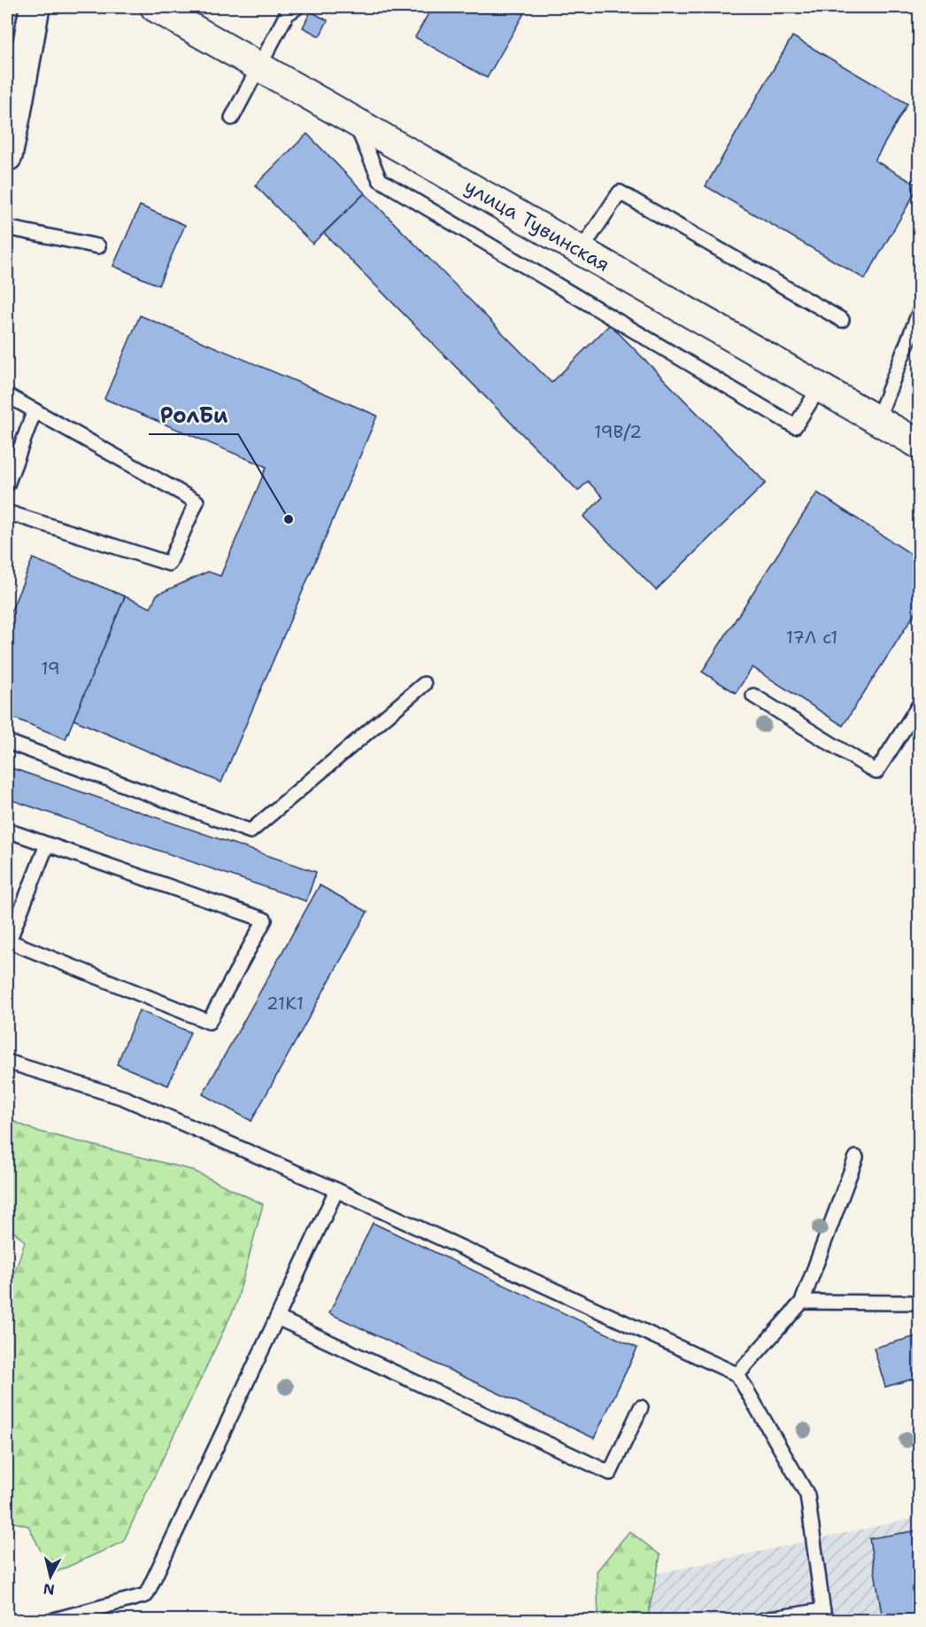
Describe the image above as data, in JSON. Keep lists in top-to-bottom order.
{
  "streets": {
    "street": ["улица Тувинская"]
  },
  "places": ["РолБи"],
  "house_numbers": [
    "19В/2",
    "17Л с1",
    "19",
    "21К1"
  ],
  "north": "bottom"
}
